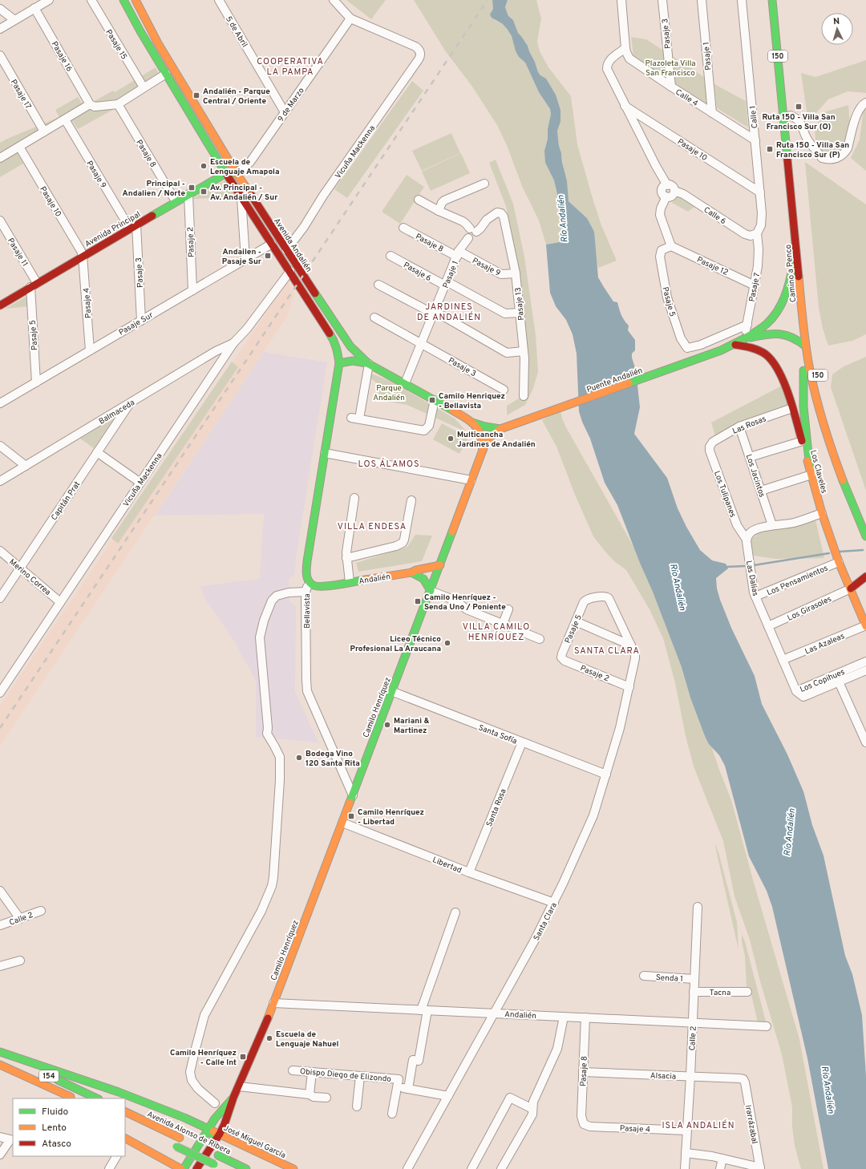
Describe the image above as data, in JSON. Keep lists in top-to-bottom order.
{
  "streets": {
    "main road": [
      "150",
      "Avenida Principal",
      "Avenida Andalién",
      "Camino a Penco",
      "Puente Andalién",
      "Los Claveles",
      "Andalién",
      "Bellavista",
      "Camilo Henríquez",
      "154",
      "Avenida Alonso de Ribera",
      "José Miguel García"
    ],
    "street": [
      "5 de Abril",
      "Pasaje 3",
      "Pasaje 15",
      "Pasaje 16",
      "Pasaje 1",
      "Pasaje 17",
      "Calle 4",
      "9 de Marzo",
      "Calle 1",
      "Pasaje 10",
      "Vicuña Mackenna",
      "Pasaje 8",
      "Pasaje 9",
      "Calle 6",
      "Pasaje 2",
      "Pasaje 11",
      "Pasaje 12",
      "Pasaje 6",
      "Pasaje 7",
      "Pasaje 5",
      "Pasaje 4",
      "Pasaje 13",
      "Pasaje Sur",
      "Balmaceda",
      "Las Rosas",
      "Los Jacintos",
      "Los Tulipanes",
      "Capitán Prat",
      "Merino Correa",
      "Las Dalias",
      "Los Pensamientos",
      "Los Girasoles",
      "Las Azaleas",
      "Los Copihues",
      "Santa Sofía",
      "Santa Rosa",
      "Libertad",
      "Calle 2",
      "Santa Clara",
      "Senda 1",
      "Tacna",
      "Obispo Diego de Elizondo",
      "Alsacia",
      "Irarrázabal"
    ]
  },
  "crossings": [
    ["5 de Abril", "9 de Marzo"],
    ["Pasaje 3", "Pasaje 1"],
    ["Pasaje 3", "Calle 4"],
    ["Pasaje 3", "Pasaje 9"],
    ["Pasaje 3", "Avenida Principal"],
    ["Pasaje 3", "Pasaje Sur"],
    ["Pasaje 1", "Calle 4"],
    ["Pasaje 1", "Pasaje 8"],
    ["Pasaje 1", "Pasaje 9"],
    ["Pasaje 1", "Avenida Andalién"],
    ["Pasaje 1", "Pasaje 6"],
    ["Pasaje 1", "Pasaje 13"],
    ["Calle 4", "Calle 1"],
    ["9 de Marzo", "Vicuña Mackenna"],
    ["9 de Marzo", "Avenida Principal"],
    ["9 de Marzo", "Avenida Andalién"],
    ["Calle 1", "Pasaje 10"],
    ["Calle 1", "Calle 6"],
    ["Calle 1", "Pasaje 7"],
    ["Pasaje 10", "Avenida Principal"],
    ["Pasaje 10", "Pasaje 4"],
    ["Vicuña Mackenna", "Avenida Andalién"],
    ["Vicuña Mackenna", "Balmaceda"],
    ["Vicuña Mackenna", "Merino Correa"],
    ["Pasaje 8", "Pasaje 9"],
    ["Pasaje 8", "Avenida Principal"],
    ["Pasaje 8", "Pasaje 4"],
    ["Pasaje 8", "Andalién"],
    ["Pasaje 8", "Alsacia"],
    ["Pasaje 9", "Avenida Principal"],
    ["Pasaje 9", "Pasaje 13"],
    ["Calle 6", "Pasaje 7"],
    ["Avenida Principal", "Pasaje 2"],
    ["Avenida Principal", "Avenida Andalién"],
    ["Avenida Principal", "Pasaje 11"],
    ["Avenida Principal", "Pasaje 5"],
    ["Avenida Principal", "Pasaje 4"],
    ["Pasaje 2", "Pasaje 5"],
    ["Pasaje 2", "Pasaje Sur"],
    ["Pasaje 2", "Santa Clara"],
    ["Avenida Andalién", "Camilo Henríquez"],
    ["Pasaje 11", "Pasaje 5"],
    ["Pasaje 12", "Pasaje 7"],
    ["Pasaje 12", "Pasaje 5"],
    ["Pasaje 7", "Pasaje 5"],
    ["Pasaje 5", "Pasaje Sur"],
    ["Pasaje 5", "Santa Clara"],
    ["Pasaje 4", "Pasaje Sur"],
    ["Pasaje 4", "Calle 2"],
    ["Puente Andalién", "Los Claveles"],
    ["Puente Andalién", "Camilo Henríquez"],
    ["Balmaceda", "Capitán Prat"],
    ["Las Rosas", "Los Claveles"],
    ["Las Rosas", "Los Jacintos"],
    ["Las Rosas", "Los Tulipanes"],
    ["Los Claveles", "Los Pensamientos"],
    ["Los Claveles", "Los Girasoles"],
    ["Los Claveles", "Las Azaleas"],
    ["Los Tulipanes", "Las Dalias"],
    ["Capitán Prat", "Merino Correa"],
    ["Andalién", "Bellavista"],
    ["Andalién", "Camilo Henríquez"],
    ["Andalién", "Calle 2"],
    ["Andalién", "Santa Clara"],
    ["Las Dalias", "Los Pensamientos"],
    ["Las Dalias", "Los Girasoles"],
    ["Las Dalias", "Las Azaleas"],
    ["Las Dalias", "Los Copihues"],
    ["Bellavista", "Camilo Henríquez"],
    ["Camilo Henríquez", "Santa Sofía"],
    ["Camilo Henríquez", "Libertad"],
    ["Camilo Henríquez", "José Miguel García"],
    ["Santa Sofía", "Santa Rosa"],
    ["Santa Sofía", "Santa Clara"],
    ["Santa Rosa", "Libertad"],
    ["Libertad", "Santa Clara"],
    ["Calle 2", "Senda 1"],
    ["Calle 2", "Tacna"],
    ["Calle 2", "Alsacia"],
    ["Santa Clara", "Obispo Diego de Elizondo"],
    ["Alsacia", "Irarrázabal"],
    ["154", "José Miguel García"]
  ],
  "districts": [
    "COOPERATIVA LA PAMPA",
    "JARDINES DE ANDALIÉN",
    "LOS ÁLAMOS",
    "VILLA ENDESA",
    "VILLA CAMILO HENRÍQUEZ",
    "SANTA CLARA",
    "ISLA ANDALIÉN"
  ],
  "water": ["Río Andalién"],
  "parks": ["Plazoleta Villa San Francisco", "Parque Andalién"],
  "places": {
    "transit": [
      "Andalién - Parque Central / Oriente",
      "Ruta 150 - Villa San Francisco Sur (O)",
      "Ruta 150 - Villa San Francisco Sur (P)",
      "Principal - Andalien / Norte",
      "Av. Principal - Av. Andalién / Sur",
      "Andailen - Pasaje Sur",
      "Camilo Henriquez - Bellavista",
      "Camilo Henríquez - Senda Uno / Poniente",
      "Camilo Henríquez - Libertad",
      "Camilo Henríquez - Calle Int"
    ],
    "other": [
      "Escuela de Lenguaje Amapola",
      "Multicancha Jardines de Andalién",
      "Liceo Técnico Profesional La Araucana",
      "Mariani & Martinez",
      "Bodega Vino 120 Santa Rita",
      "Escuela de Lenguaje Nahuel"
    ]
  },
  "legend": ["Fluido", "Lento", "Atasco"],
  "north": "top"
}
